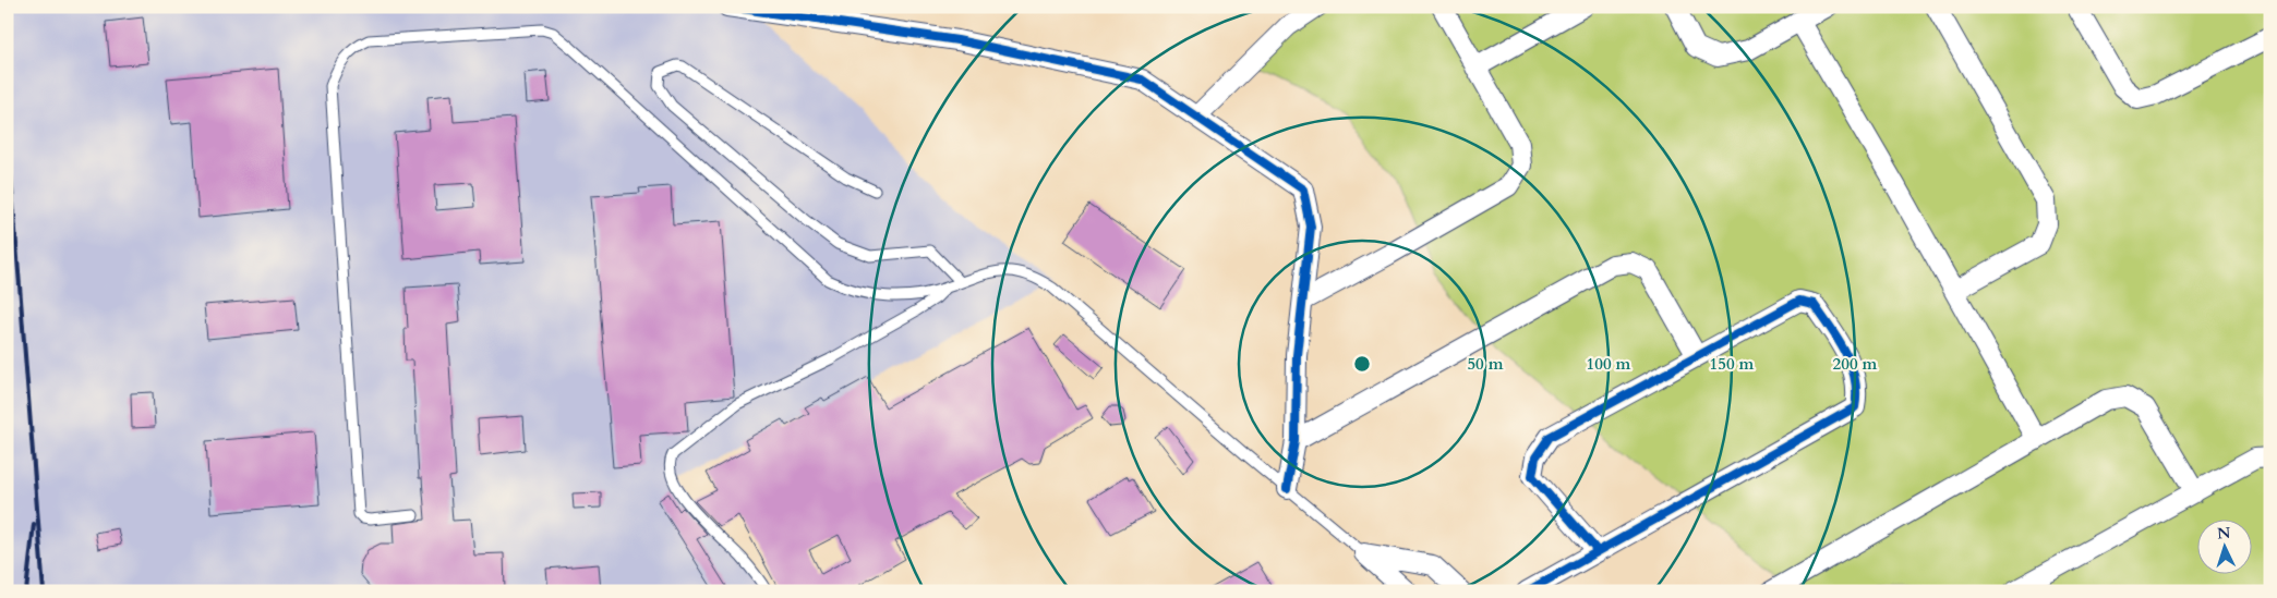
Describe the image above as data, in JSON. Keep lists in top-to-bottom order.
{
  "north": "top",
  "rings": [
    "50 m",
    "100 m",
    "150 m",
    "200 m"
  ]
}
